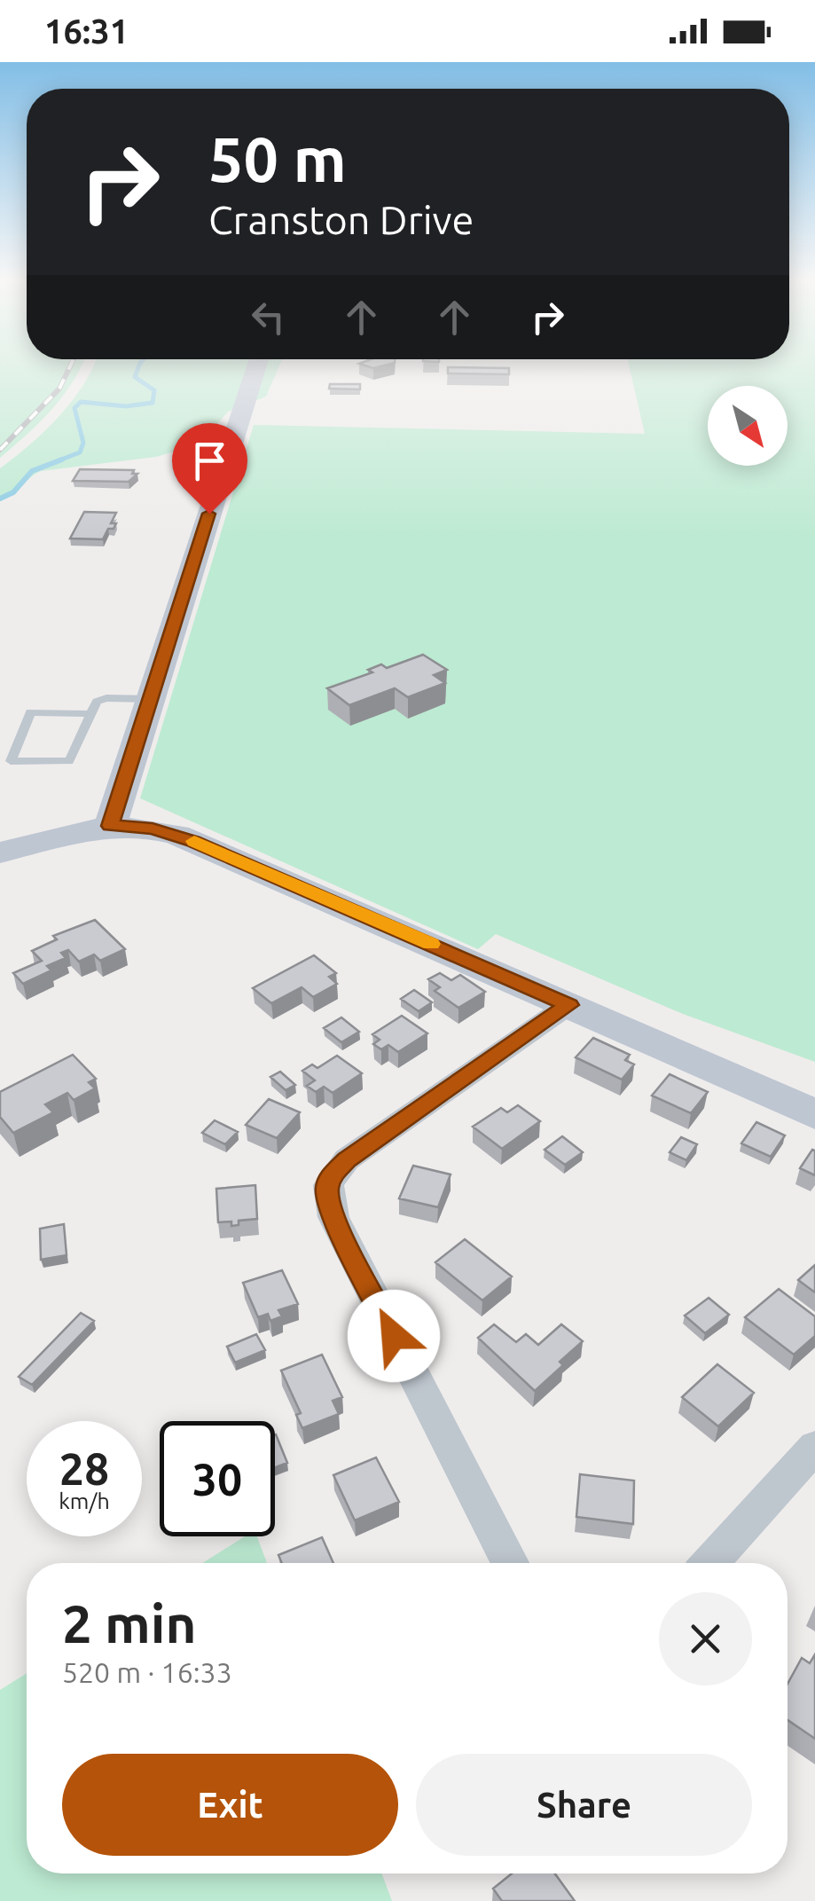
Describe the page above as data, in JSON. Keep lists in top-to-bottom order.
{
  "north": "bottom right",
  "page": {
    "status": "16:31",
    "turn": ["50 m", "Cranston Drive"],
    "speed": "28 km/h",
    "limit": "30",
    "heading": ["2 min", "520 m · 16:33"],
    "buttons": ["Exit", "Share"]
  }
}
